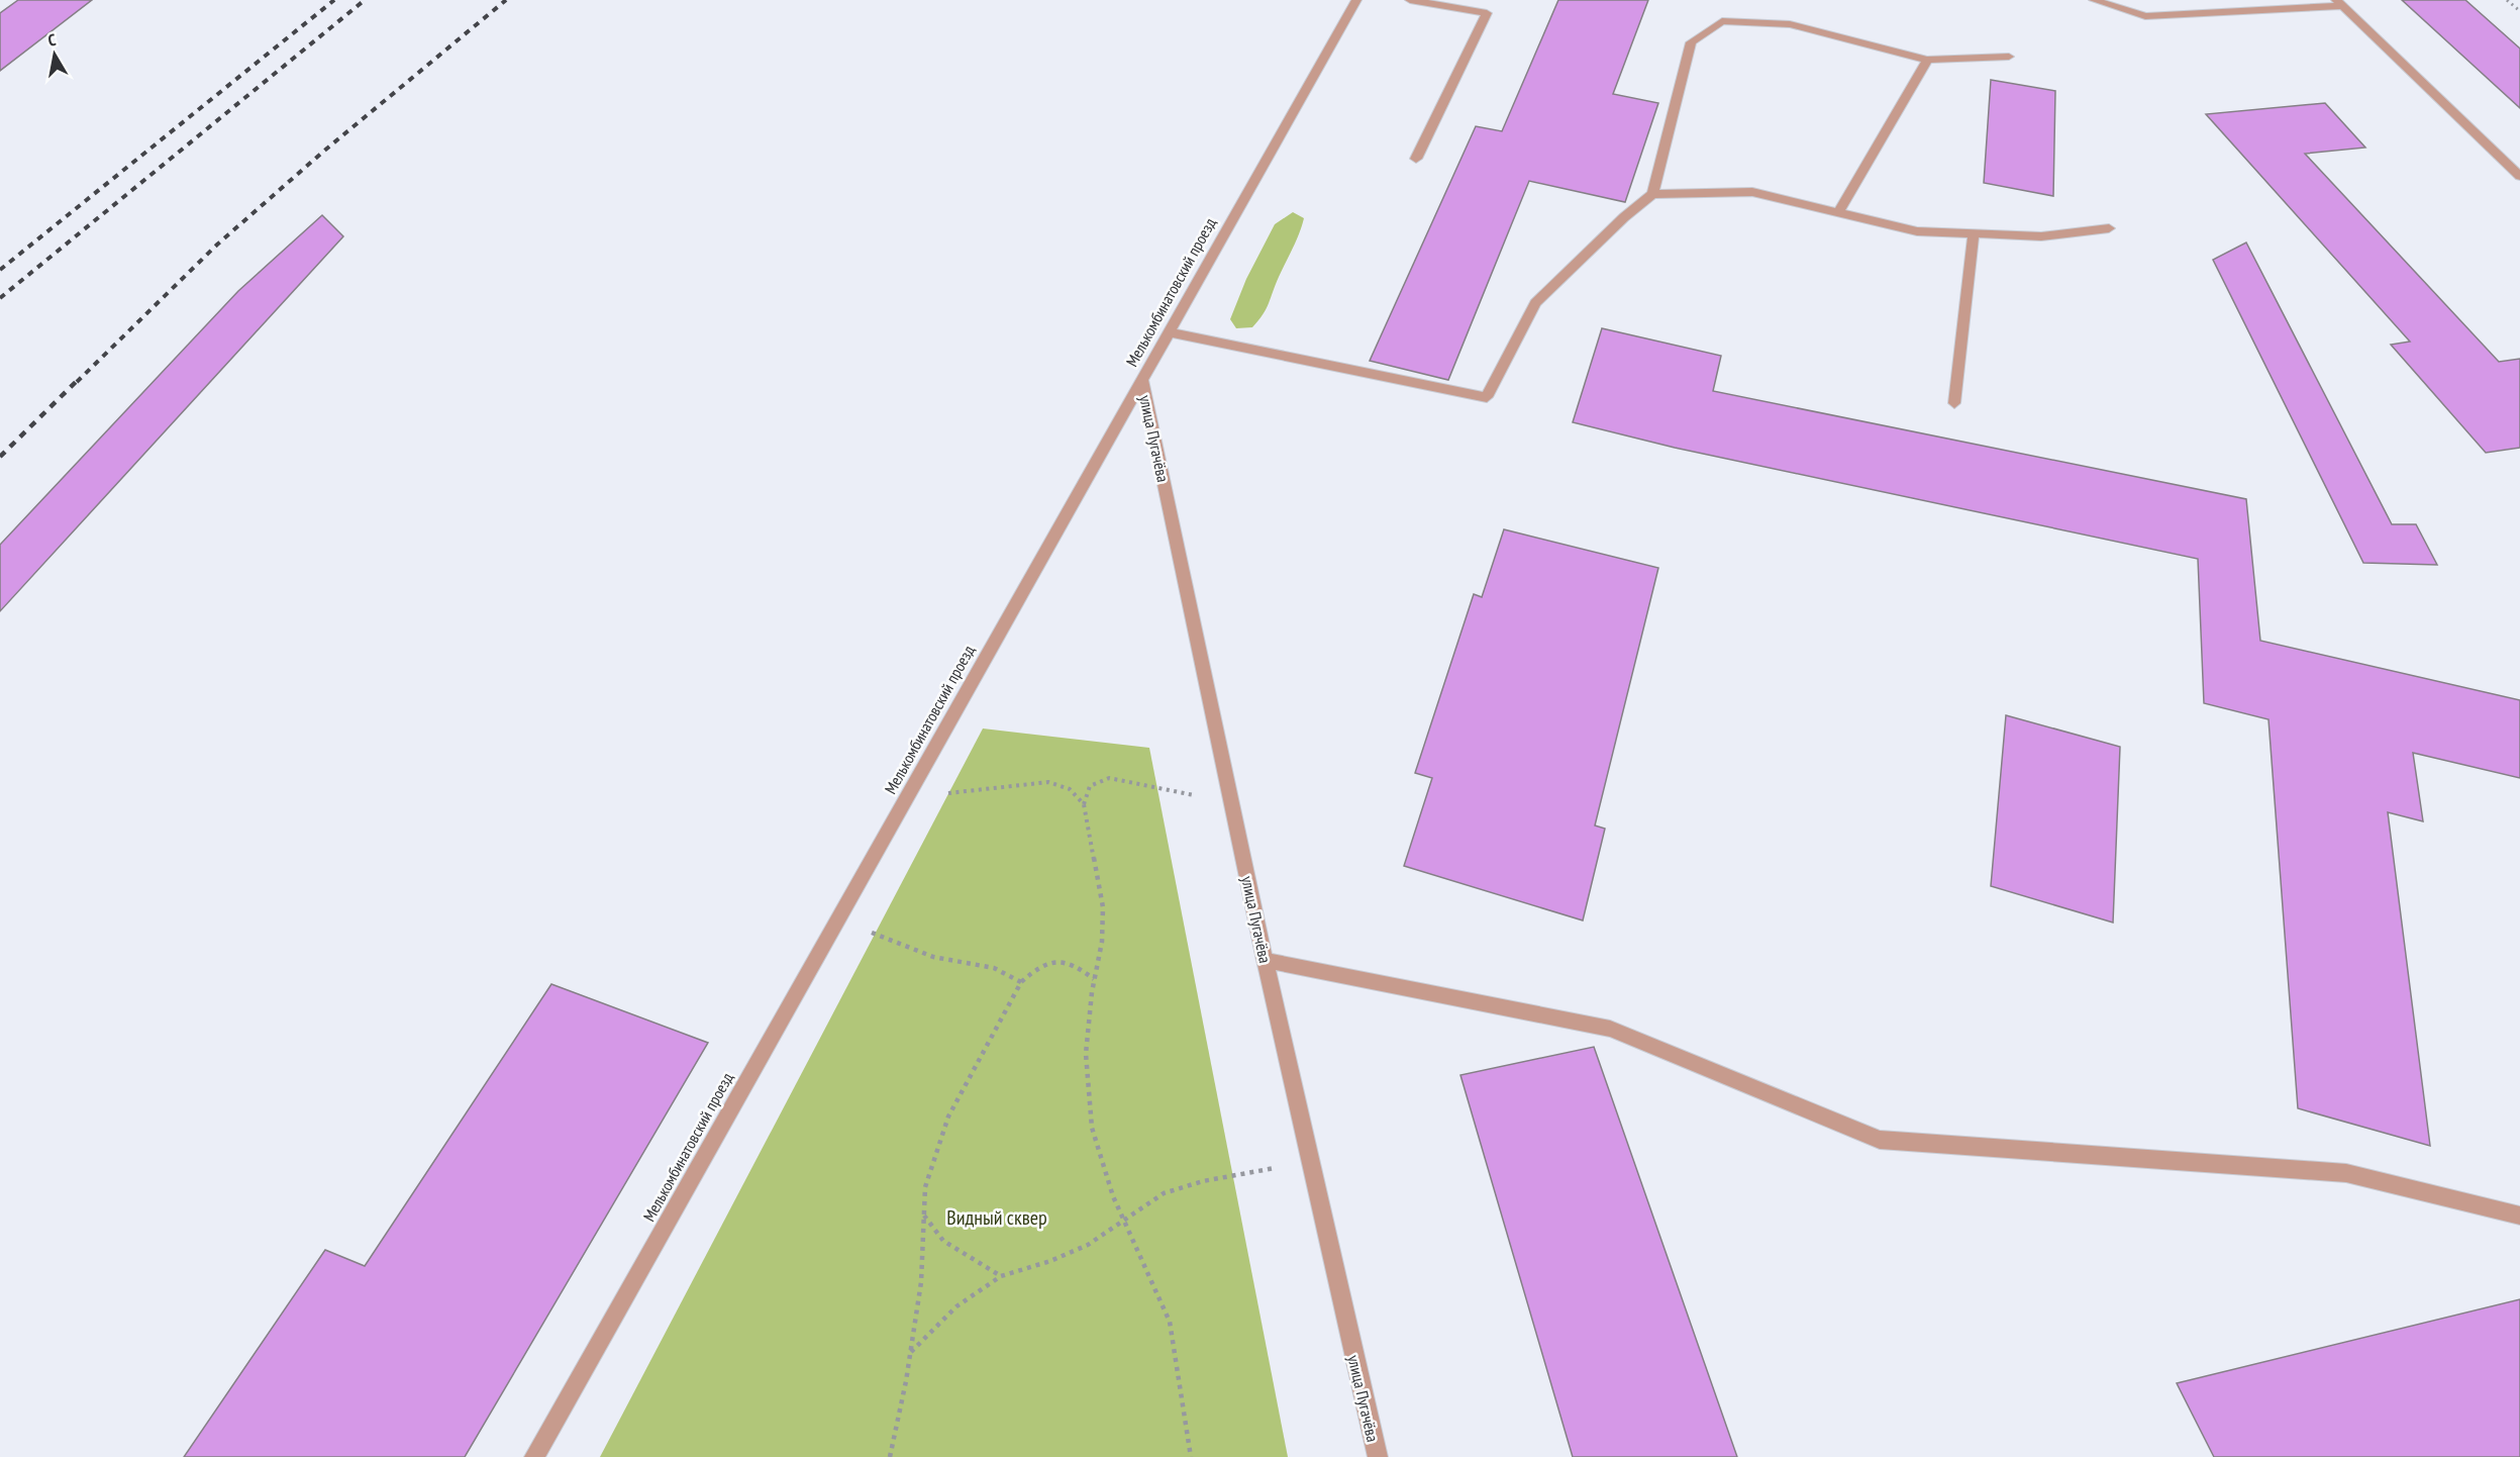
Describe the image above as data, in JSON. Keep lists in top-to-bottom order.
{
  "streets": {
    "street": ["Мелькомбинатовский проезд", "улица Пугачёва"]
  },
  "crossings": [
    ["Мелькомбинатовский проезд", "улица Пугачёва"]
  ],
  "parks": ["Видный сквер"],
  "north": "top"
}
